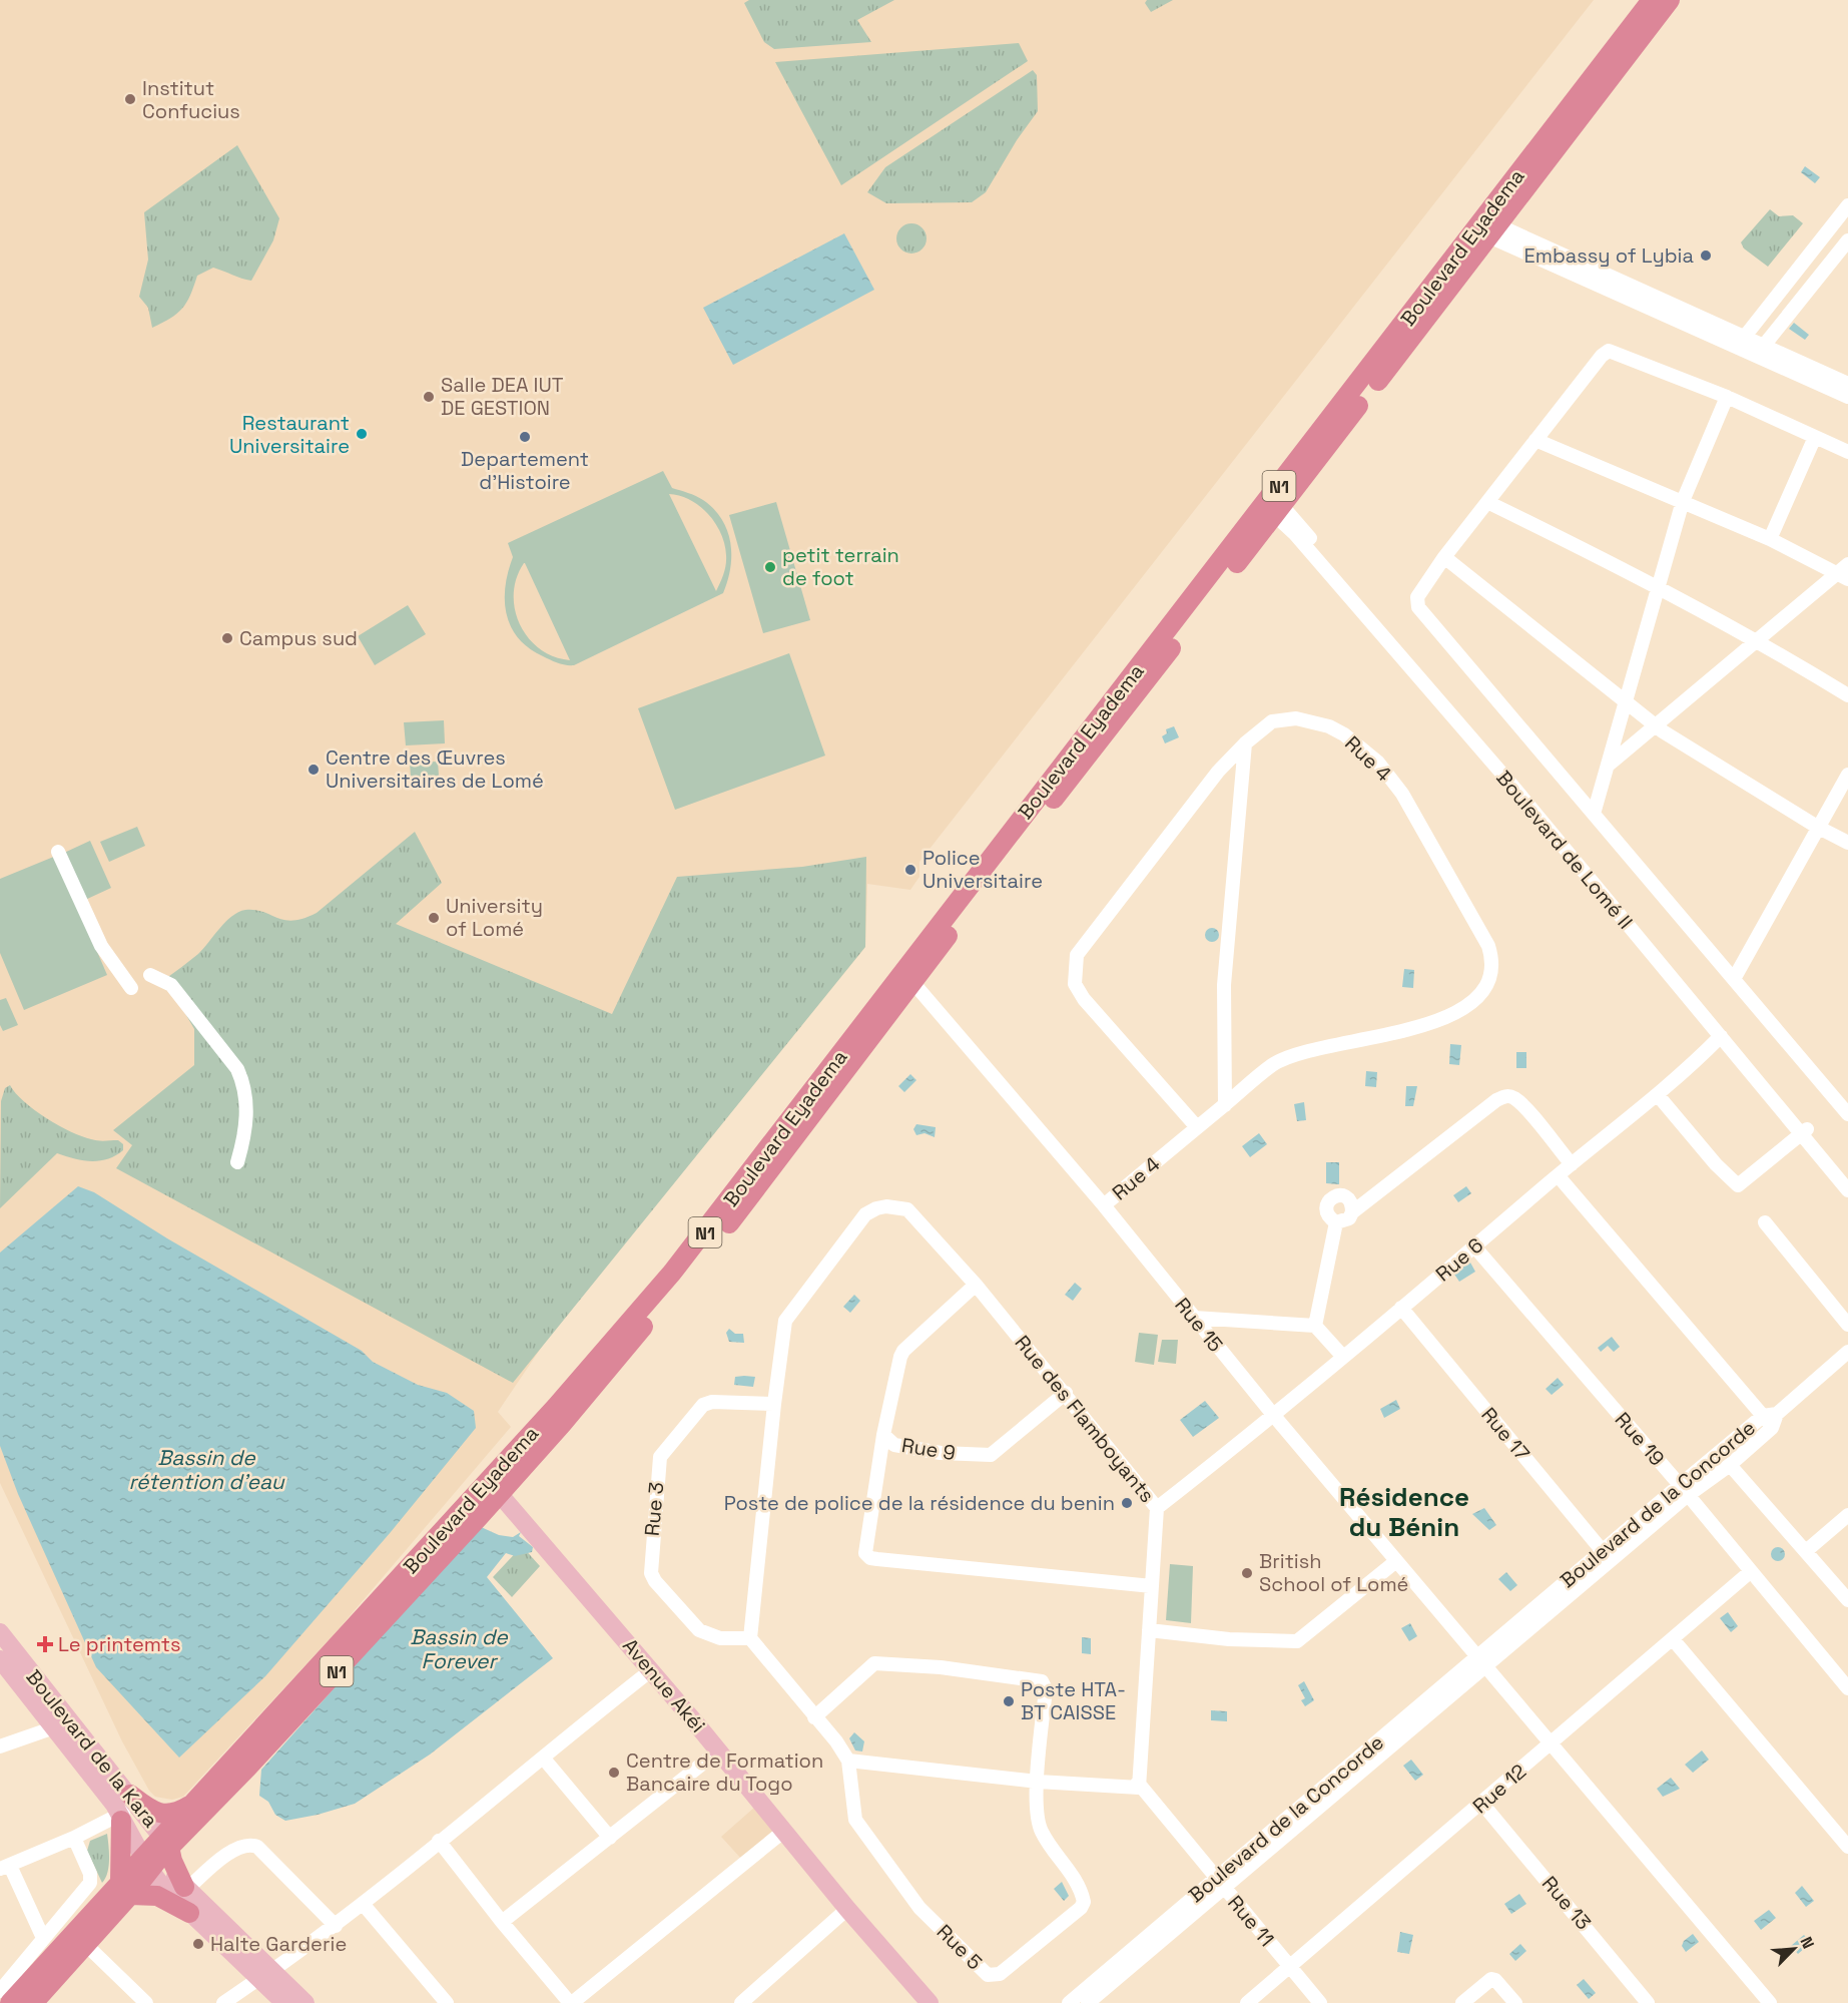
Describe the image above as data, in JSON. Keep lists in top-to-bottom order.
{
  "streets": {
    "highway": ["Boulevard Eyadema", "N1"],
    "main road": ["Avenue Akéi", "Boulevard de la Kara"],
    "street": [
      "Rue 4",
      "Boulevard de Lomé II",
      "Rue 6",
      "Rue 15",
      "Rue des Flamboyants",
      "Rue 17",
      "Rue 19",
      "Rue 9",
      "Boulevard de la Concorde",
      "Rue 3",
      "Rue 12",
      "Rue 13",
      "Rue 11",
      "Rue 5"
    ]
  },
  "crossings": [
    ["Boulevard Eyadema", "N1"],
    ["Boulevard Eyadema", "Boulevard de Lomé II"],
    ["Boulevard Eyadema", "Rue 15"],
    ["Boulevard Eyadema", "Avenue Akéi"],
    ["Boulevard Eyadema", "Boulevard de la Kara"],
    ["N1", "Boulevard de Lomé II"],
    ["N1", "Avenue Akéi"],
    ["N1", "Boulevard de la Kara"],
    ["Rue 4", "Rue 15"],
    ["Boulevard de Lomé II", "Rue 6"],
    ["Rue 6", "Rue 15"],
    ["Rue 6", "Rue des Flamboyants"],
    ["Rue 6", "Rue 17"],
    ["Rue 6", "Rue 19"],
    ["Rue 15", "Boulevard de la Concorde"],
    ["Rue 15", "Rue 12"],
    ["Rue des Flamboyants", "Rue 9"],
    ["Rue des Flamboyants", "Rue 3"],
    ["Rue des Flamboyants", "Rue 11"],
    ["Rue 17", "Boulevard de la Concorde"],
    ["Rue 19", "Boulevard de la Concorde"],
    ["Rue 19", "Rue 12"],
    ["Boulevard de la Concorde", "Rue 11"],
    ["Rue 12", "Rue 13"],
    ["Rue 12", "Rue 11"]
  ],
  "districts": ["Résidence du Bénin"],
  "water": ["Bassin de rétention d'eau", "Bassin de Forever"],
  "places": {
    "other": [
      "Institut Confucius",
      "Embassy of Lybia",
      "Salle DEA IUT DE GESTION",
      "Restaurant Universitaire",
      "Departement d'Histoire",
      "petit terrain de foot",
      "Campus sud",
      "Centre des Œuvres Universitaires de Lomé",
      "Police Universitaire",
      "University of Lomé",
      "Poste de police de la résidence du benin",
      "British School of Lomé",
      "Poste HTA- BT CAISSE",
      "Centre de Formation Bancaire du Togo",
      "Halte Garderie"
    ],
    "health": ["Le printemts"]
  },
  "north": "top right"
}
